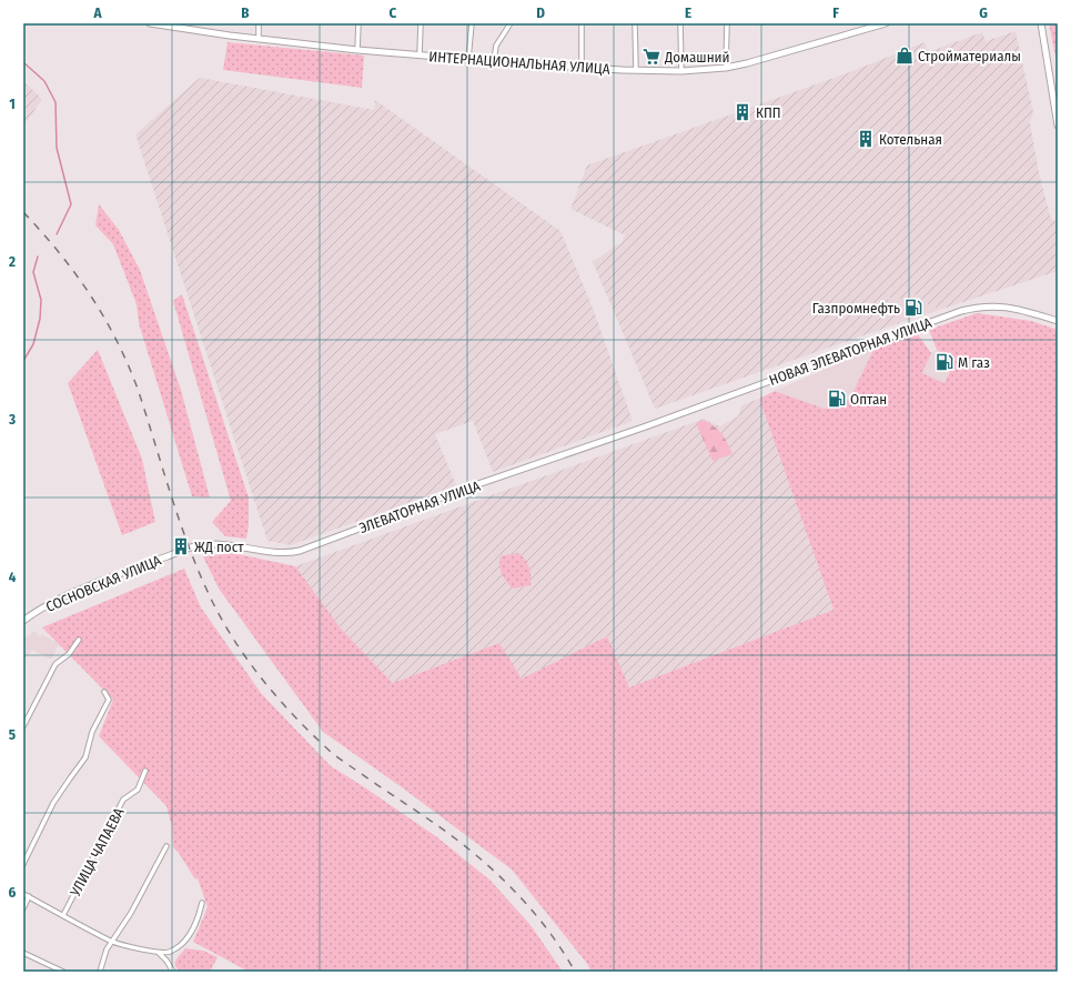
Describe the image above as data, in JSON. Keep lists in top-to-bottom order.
{
  "streets": {
    "main road": [
      "ИНТЕРНАЦИОНАЛЬНАЯ УЛИЦА",
      "НОВАЯ ЭЛЕВАТОРНАЯ УЛИЦА",
      "ЭЛЕВАТОРНАЯ УЛИЦА",
      "СОСНОВСКАЯ УЛИЦА"
    ],
    "street": ["УЛИЦА ЧАПАЕВА"]
  },
  "crossings": [
    ["НОВАЯ ЭЛЕВАТОРНАЯ УЛИЦА", "ЭЛЕВАТОРНАЯ УЛИЦА"],
    ["ЭЛЕВАТОРНАЯ УЛИЦА", "СОСНОВСКАЯ УЛИЦА"]
  ],
  "places": {
    "shop": ["Стройматериалы"],
    "supermarket": ["Домашний"],
    "building": ["КПП", "Котельная", "ЖД пост"],
    "fuel station": ["Газпромнефть", "М газ", "Оптан"]
  },
  "grid": {
    "columns": [
      "A",
      "B",
      "C",
      "D",
      "E",
      "F",
      "G"
    ],
    "rows": [
      "1",
      "2",
      "3",
      "4",
      "5",
      "6"
    ]
  }
}
